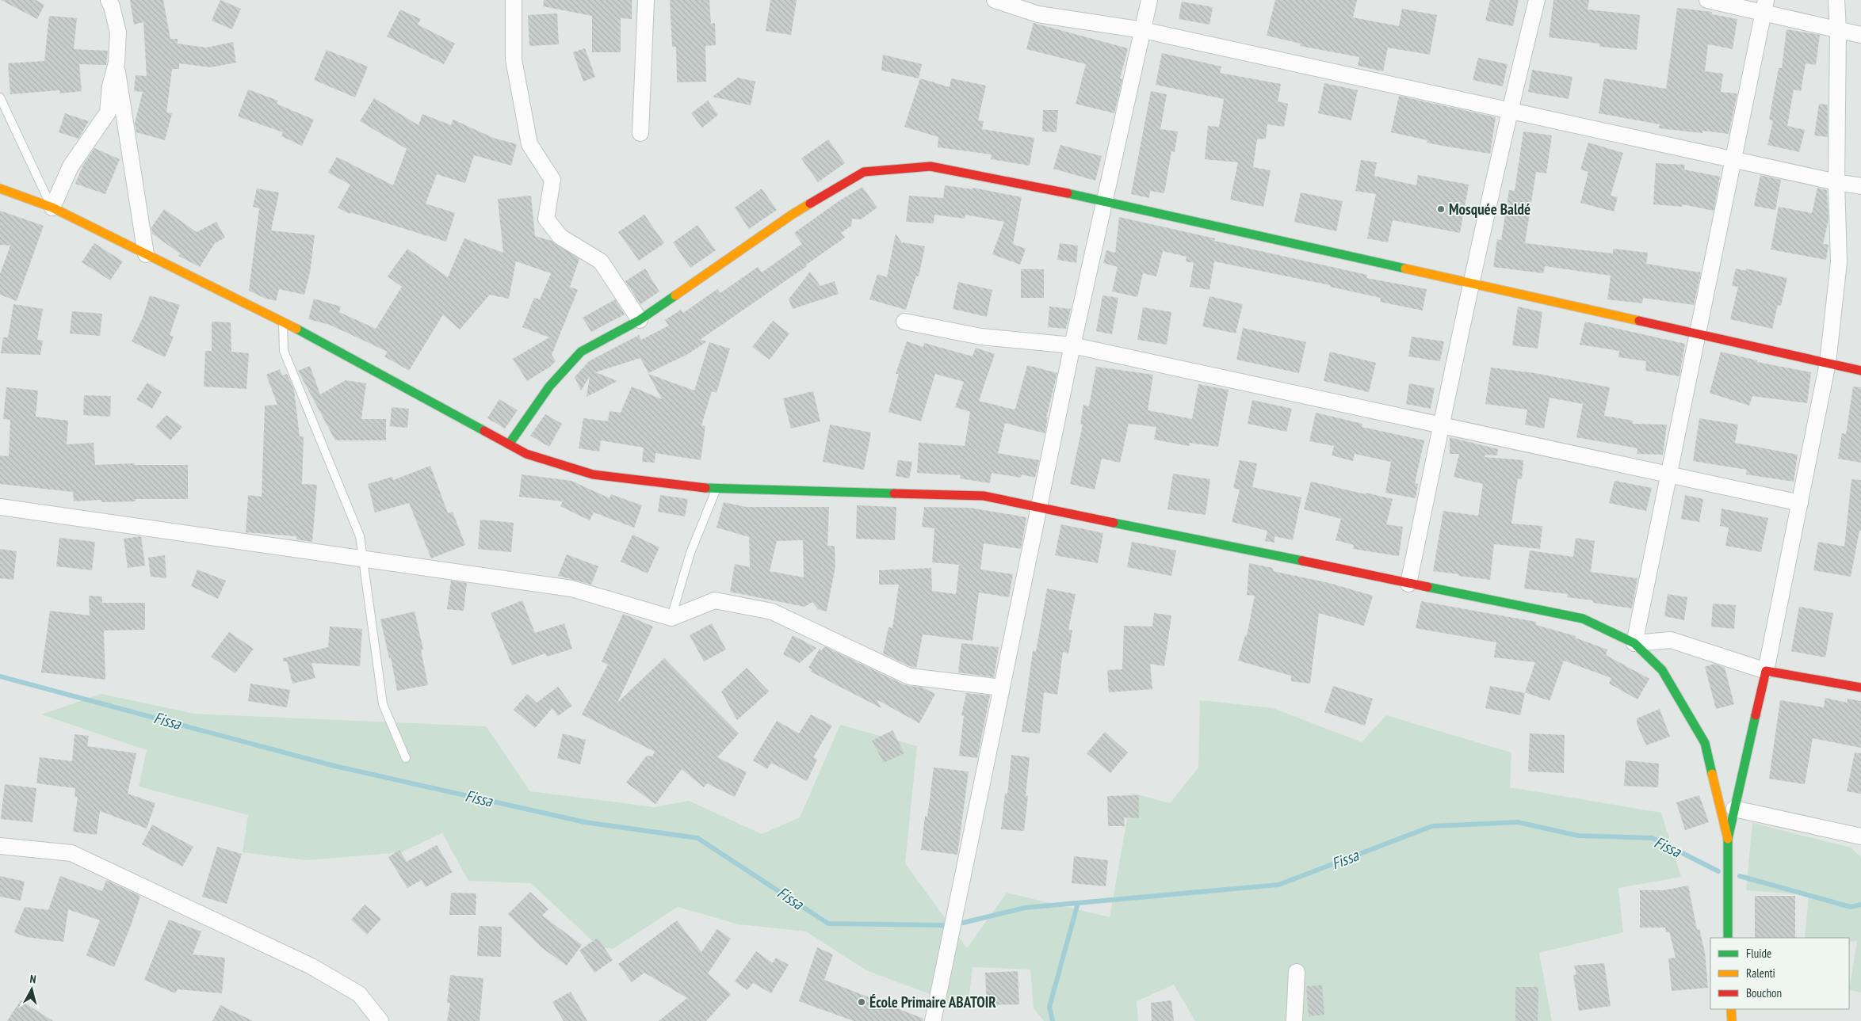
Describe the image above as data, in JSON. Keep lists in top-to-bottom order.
{
  "water": ["Fissa"],
  "places": ["Mosquée Baldé", "École Primaire ABATOIR"],
  "legend": ["Fluide", "Ralenti", "Bouchon"],
  "north": "top"
}
